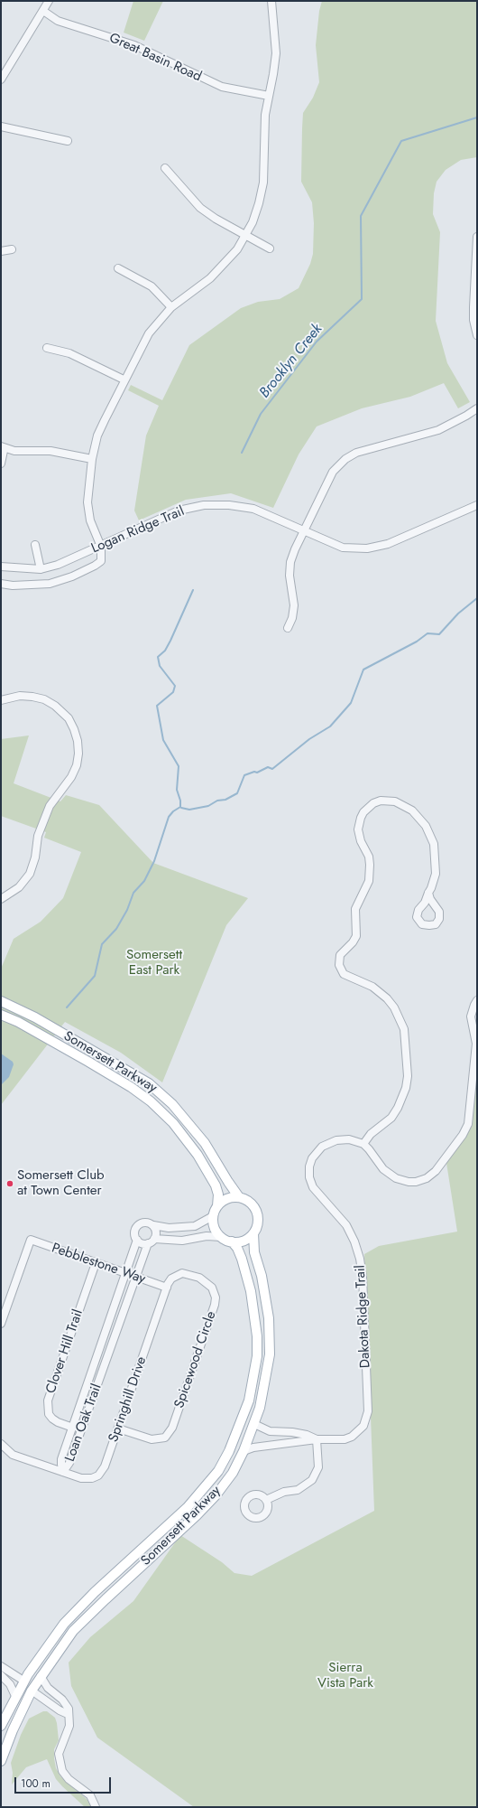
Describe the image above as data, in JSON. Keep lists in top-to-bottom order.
{
  "streets": {
    "main road": ["Somersett Parkway"],
    "street": [
      "Great Basin Road",
      "Logan Ridge Trail",
      "Pebblestone Way",
      "Dakota Ridge Trail",
      "Clover Hill Trail",
      "Spicewood Circle",
      "Springhill Drive",
      "Loan Oak Trail"
    ]
  },
  "crossings": [
    ["Somersett Parkway", "Dakota Ridge Trail"],
    ["Pebblestone Way", "Clover Hill Trail"],
    ["Pebblestone Way", "Spicewood Circle"],
    ["Pebblestone Way", "Springhill Drive"],
    ["Pebblestone Way", "Loan Oak Trail"],
    ["Clover Hill Trail", "Loan Oak Trail"],
    ["Spicewood Circle", "Springhill Drive"],
    ["Springhill Drive", "Loan Oak Trail"]
  ],
  "water": ["Brooklyn Creek"],
  "parks": ["Somersett East Park", "Sierra Vista Park"],
  "places": ["Somersett Club at Town Center"],
  "scale_bar": "100 m"
}
